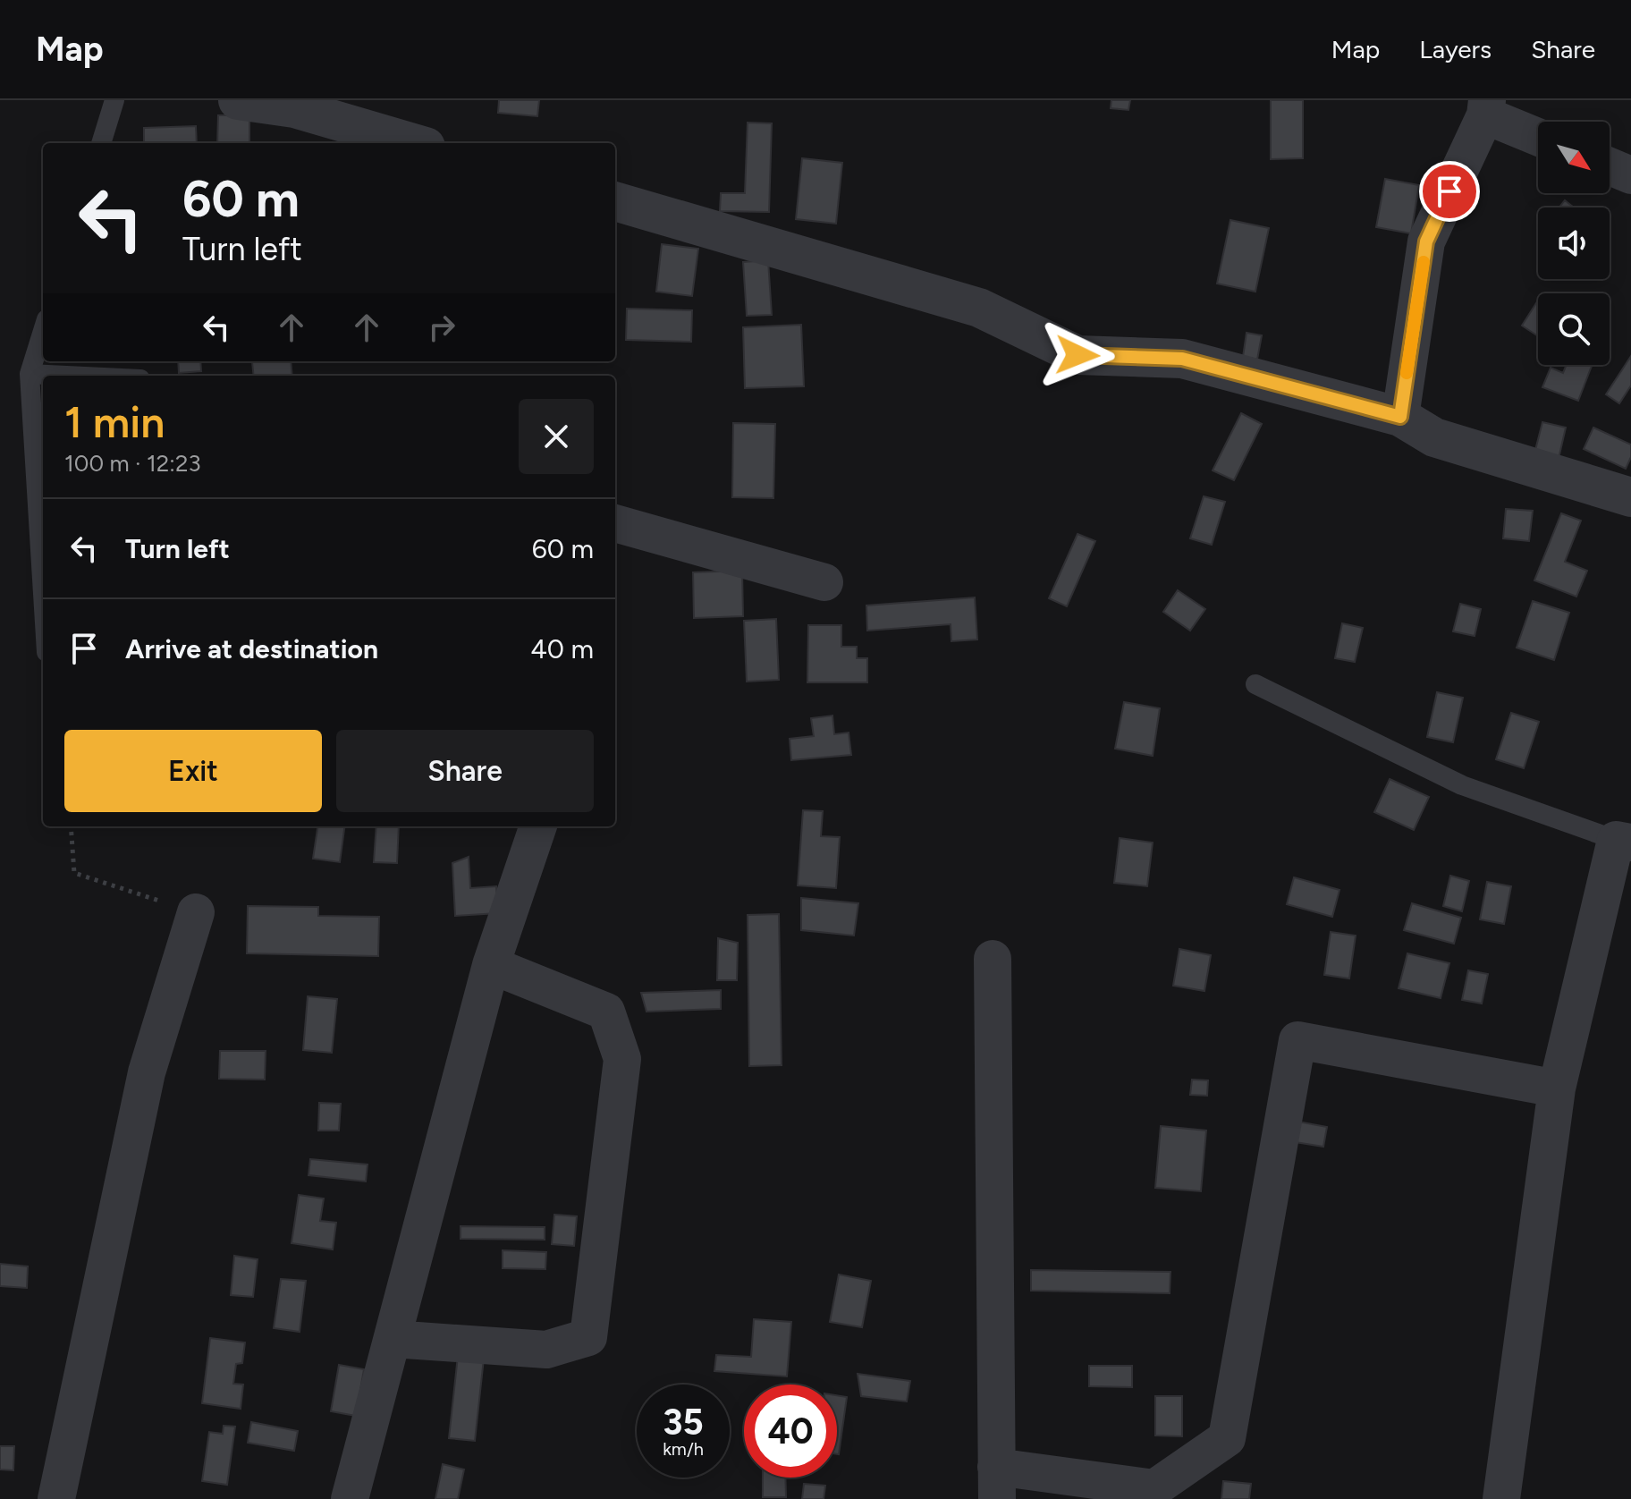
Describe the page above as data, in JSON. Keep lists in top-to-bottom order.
{
  "north": "bottom right",
  "page": {
    "header": "Map",
    "nav": ["Map", "Layers", "Share"],
    "turn": ["60 m", "Turn left"],
    "heading": ["1 min", "100 m · 12:23"],
    "list": [
      {
        "name": "Turn left",
        "value": "60 m"
      },
      {
        "name": "Arrive at destination",
        "value": "40 m"
      }
    ],
    "buttons": ["Exit", "Share"],
    "speed": "35 km/h",
    "limit": "40"
  }
}
